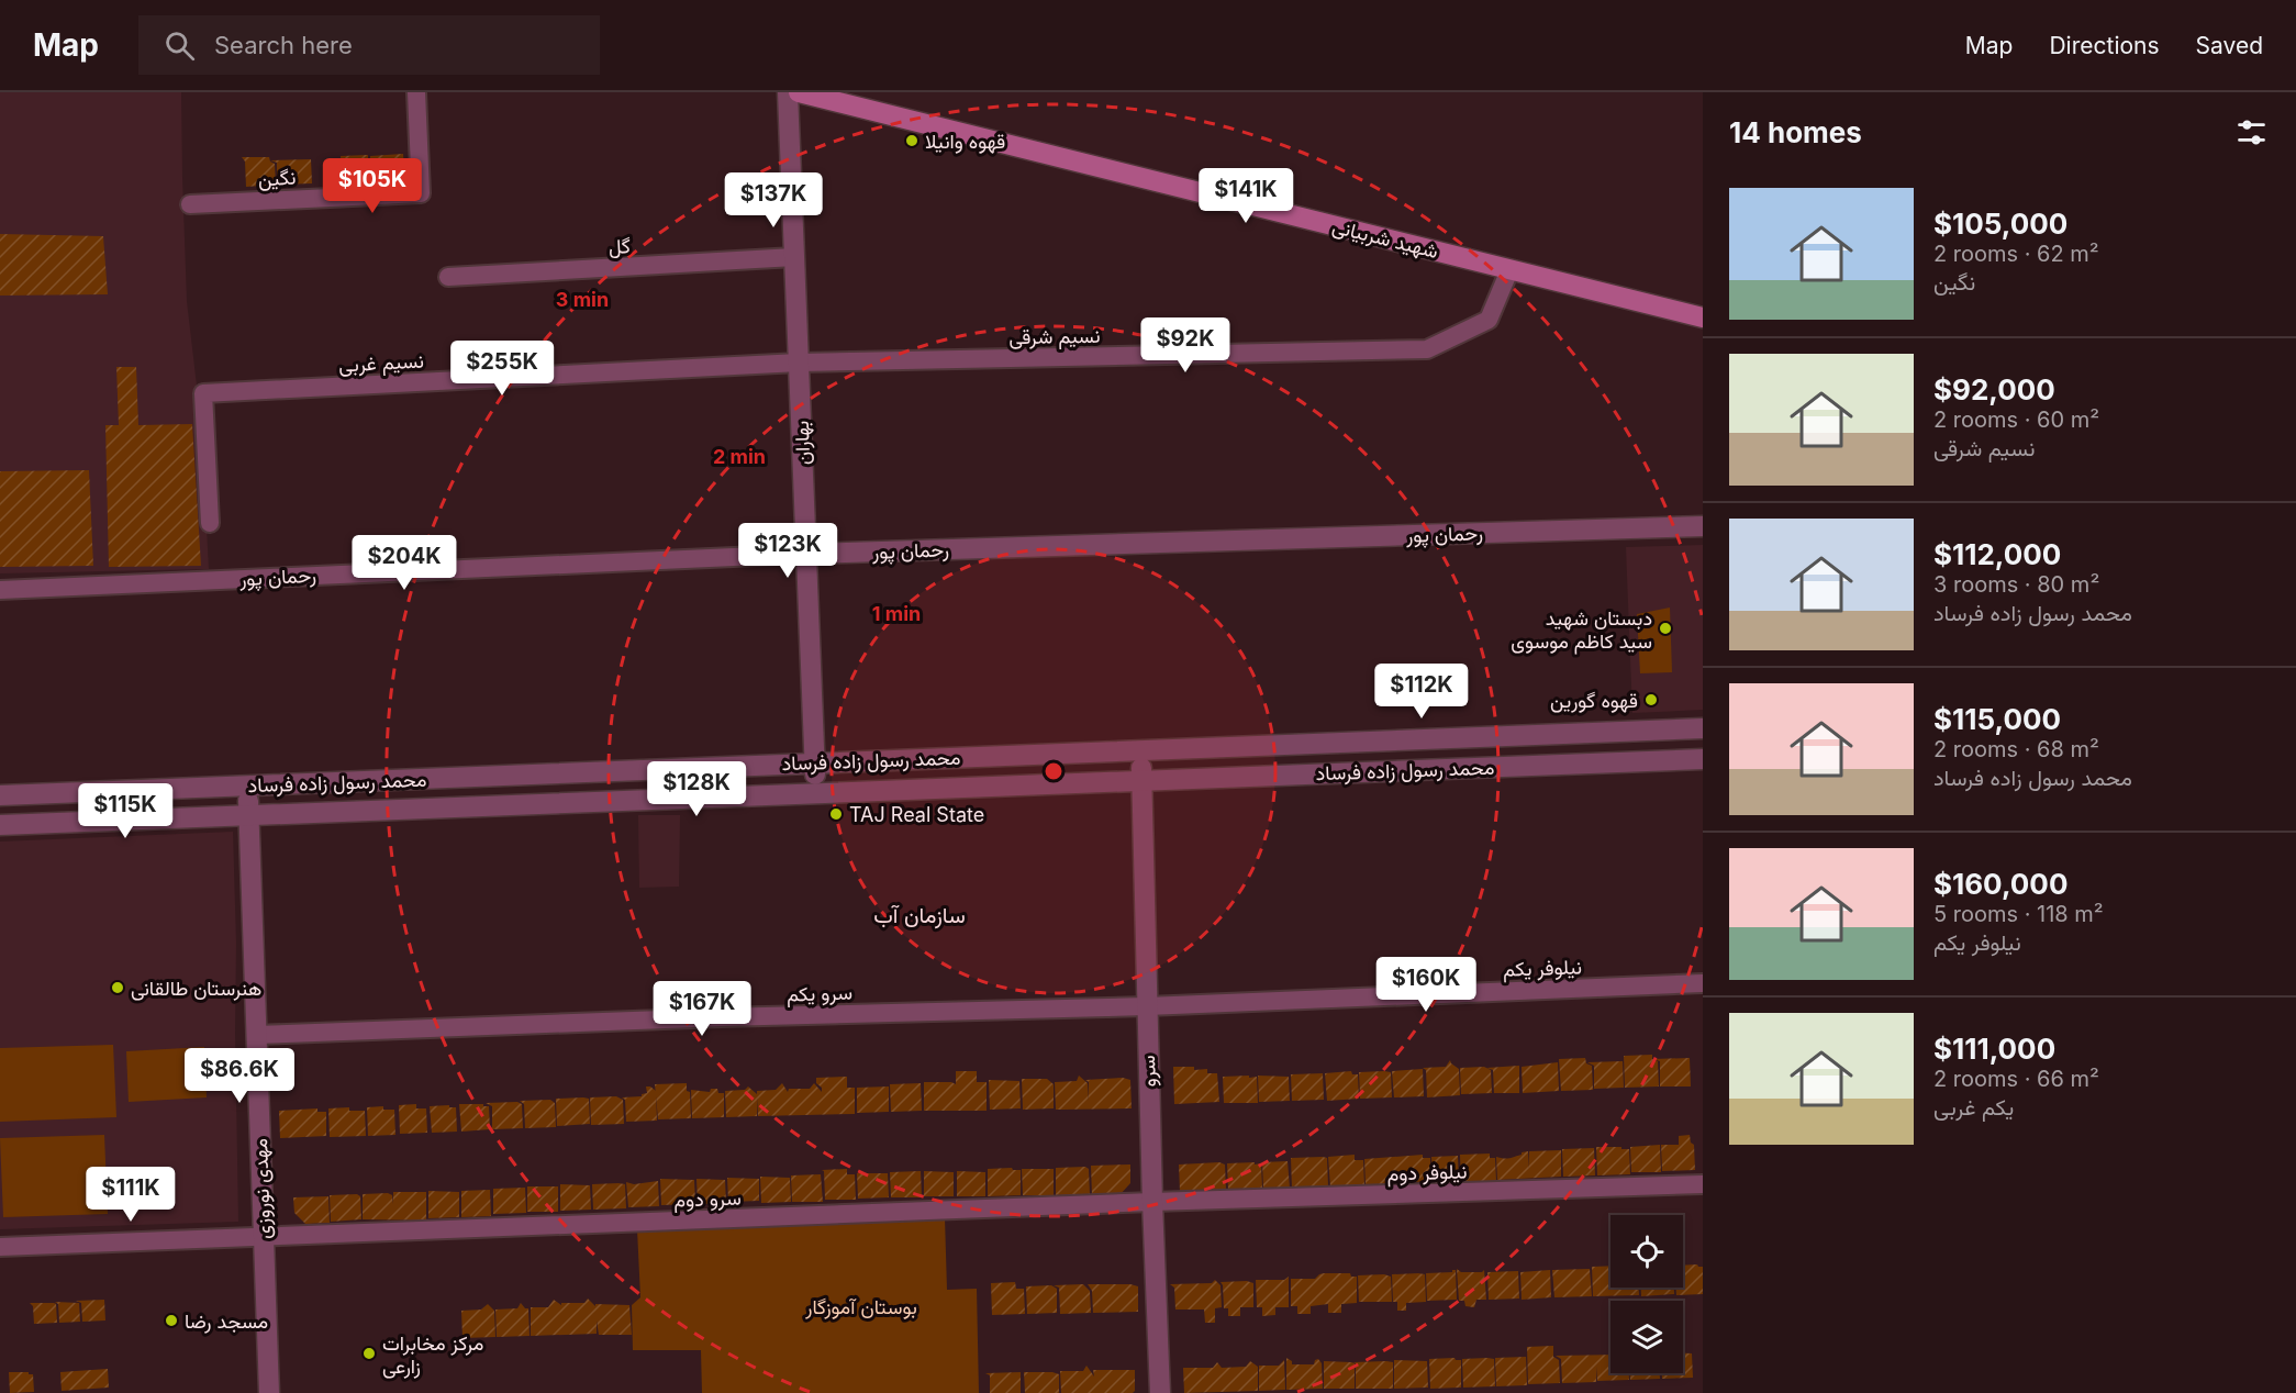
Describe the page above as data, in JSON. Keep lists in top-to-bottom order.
{
  "streets": {
    "main road": ["شهید شربیانی"],
    "street": [
      "نگین",
      "گل",
      "نسیم شرقی",
      "نسیم غربی",
      "بهاران",
      "رحمان پور",
      "محمد رسول زاده فرساد",
      "نیلوفر یکم",
      "سرو یکم",
      "سرو",
      "نیلوفر دوم",
      "مهدی نوروزی",
      "سرو دوم"
    ]
  },
  "crossings": [
    ["شهید شربیانی", "نسیم شرقی"],
    ["گل", "بهاران"],
    ["نسیم شرقی", "نسیم غربی"],
    ["نسیم شرقی", "بهاران"],
    ["نسیم غربی", "بهاران"],
    ["بهاران", "رحمان پور"],
    ["بهاران", "محمد رسول زاده فرساد"],
    ["محمد رسول زاده فرساد", "سرو"],
    ["محمد رسول زاده فرساد", "مهدی نوروزی"],
    ["نیلوفر یکم", "سرو یکم"],
    ["نیلوفر یکم", "سرو"],
    ["سرو یکم", "سرو"],
    ["سرو یکم", "مهدی نوروزی"],
    ["سرو", "نیلوفر دوم"],
    ["سرو", "سرو دوم"],
    ["نیلوفر دوم", "سرو دوم"],
    ["مهدی نوروزی", "سرو دوم"]
  ],
  "districts": ["سازمان آب"],
  "parks": ["بوستان آموزگار"],
  "places": [
    "قهوه وانیلا",
    "دبستان شهید سید کاظم موسوی",
    "قهوه گورین",
    "TAJ Real State",
    "هنرستان طالقانی",
    "مسجد رضا",
    "مرکز مخابرات زارعی"
  ],
  "page": {
    "header": "Map",
    "search": "Search here",
    "nav": ["Map", "Directions", "Saved"],
    "heading": "14 homes",
    "price": [
      "$105K",
      "$141K",
      "$137K",
      "$92K",
      "$255K",
      "$123K",
      "$204K",
      "$112K",
      "$128K",
      "$115K",
      "$160K",
      "$167K",
      "$86.6K",
      "$111K"
    ],
    "list": [
      {
        "name": "$105,000",
        "note": "2 rooms · 62 m² · نگین"
      },
      {
        "name": "$92,000",
        "note": "2 rooms · 60 m² · نسیم شرقی"
      },
      {
        "name": "$112,000",
        "note": "3 rooms · 80 m² · محمد رسول زاده فرساد"
      },
      {
        "name": "$115,000",
        "note": "2 rooms · 68 m² · محمد رسول زاده فرساد"
      },
      {
        "name": "$160,000",
        "note": "5 rooms · 118 m² · نیلوفر یکم"
      },
      {
        "name": "$111,000",
        "note": "2 rooms · 66 m² · یکم غربی"
      }
    ]
  },
  "rings": ["3 min", "2 min", "1 min"]
}
